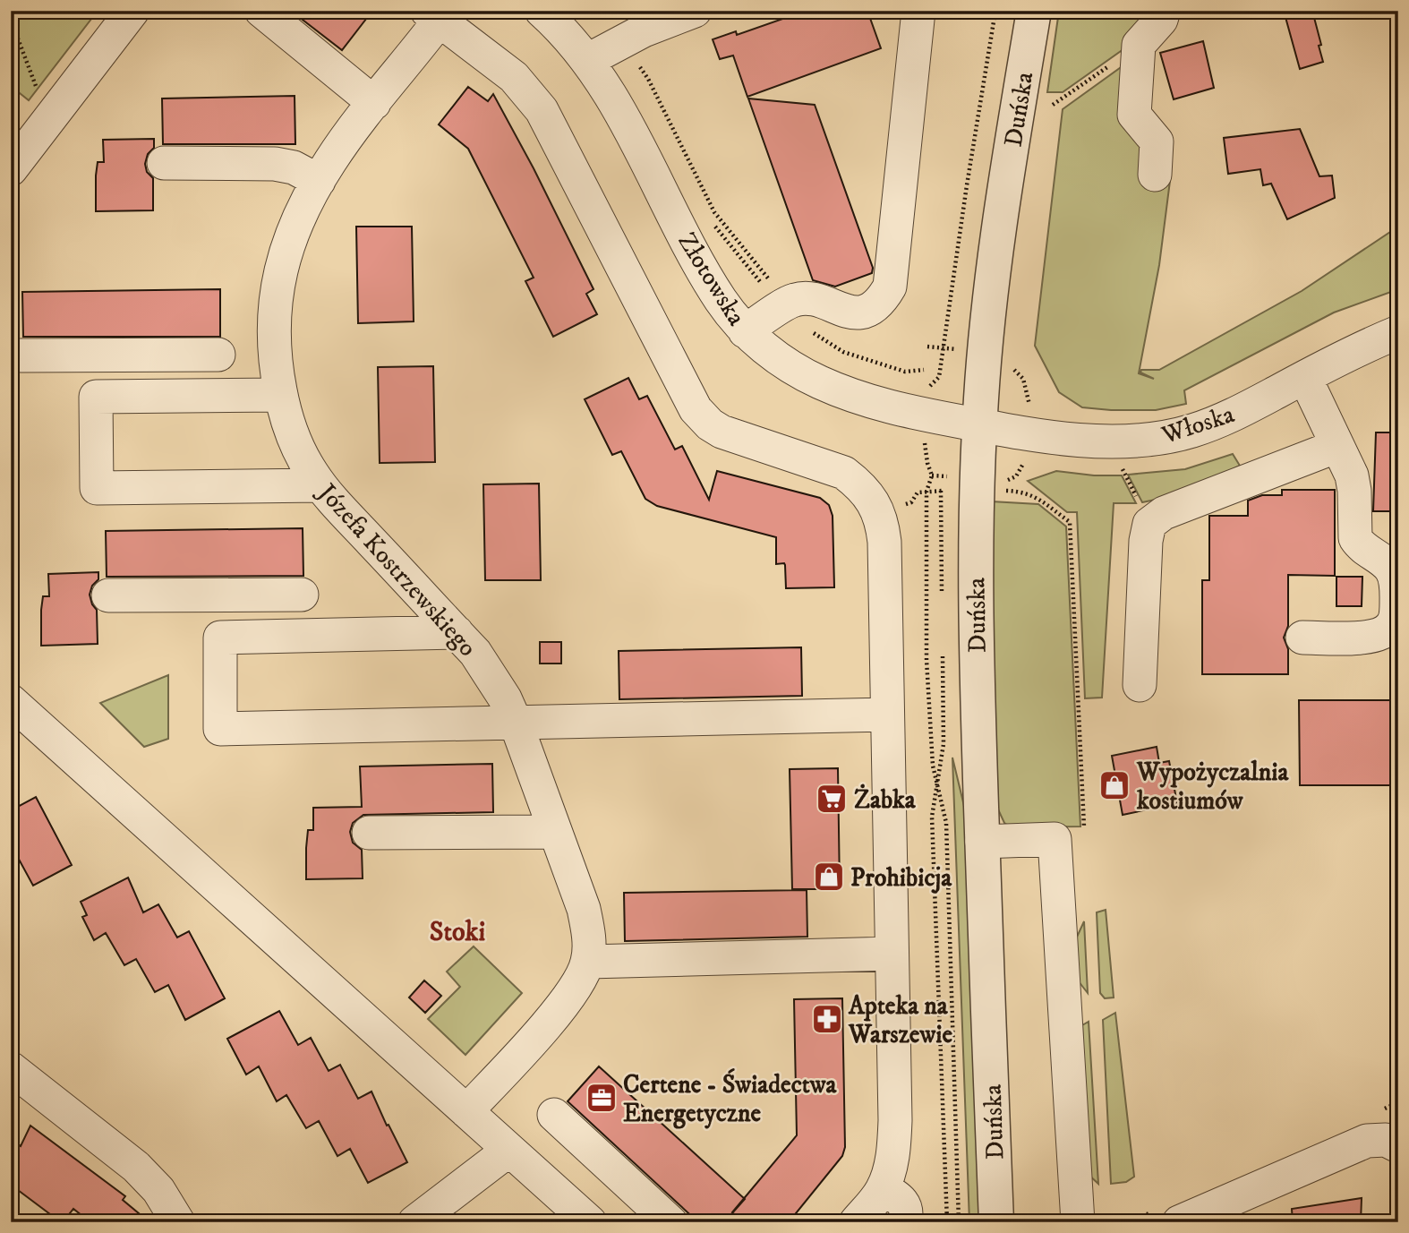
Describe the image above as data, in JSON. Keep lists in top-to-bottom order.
{
  "streets": {
    "street": [
      "Duńska",
      "Złotowska",
      "Włoska",
      "Józefa Kostrzewskiego"
    ]
  },
  "crossings": [
    ["Duńska", "Złotowska"],
    ["Duńska", "Włoska"],
    ["Złotowska", "Włoska"]
  ],
  "districts": ["Stoki"],
  "places": {
    "shop": ["Wypożyczalnia kostiumów", "Prohibicja"],
    "supermarket": ["Żabka"],
    "pharmacy": ["Apteka na Warszewie"],
    "office": ["Certene - Świadectwa Energetyczne"]
  }
}
